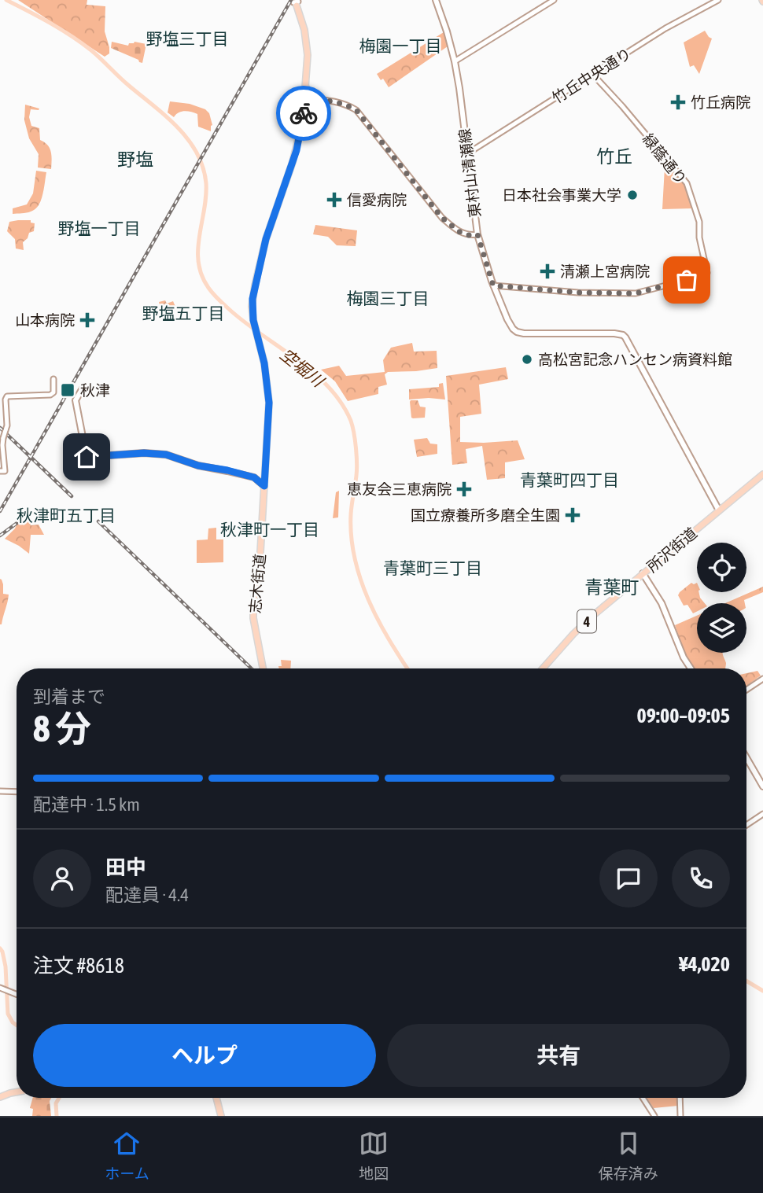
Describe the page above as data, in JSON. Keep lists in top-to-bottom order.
{
  "streets": {
    "main road": [
      "東村山清瀬線",
      "所沢街道",
      "志木街道",
      "4"
    ],
    "street": ["竹丘中央通り", "緑蔭通り"]
  },
  "crossings": [
    ["竹丘中央通り", "緑蔭通り"],
    ["竹丘中央通り", "東村山清瀬線"],
    ["緑蔭通り", "東村山清瀬線"],
    ["東村山清瀬線", "所沢街道"]
  ],
  "districts": [
    "野塩三丁目",
    "梅園一丁目",
    "竹丘",
    "野塩",
    "野塩一丁目",
    "梅園三丁目",
    "野塩五丁目",
    "青葉町四丁目",
    "秋津町五丁目",
    "秋津町一丁目",
    "青葉町三丁目",
    "青葉町"
  ],
  "water": ["空堀川"],
  "places": {
    "health": [
      "竹丘病院",
      "信愛病院",
      "清瀬上宮病院",
      "山本病院",
      "恵友会三恵病院",
      "国立療養所多磨全生園"
    ],
    "other": ["日本社会事業大学", "高松宮記念ハンセン病資料館"],
    "transit": ["秋津"]
  },
  "page": {
    "heading": ["8 分", "到着まで", "09:00–09:05"],
    "panel": [
      "田中",
      "配達員 · 4.4",
      "注文 #8618",
      "¥4,020"
    ],
    "bar": "配達中 · 1.5 km",
    "buttons": ["ヘルプ", "共有"],
    "tabs": ["ホーム", "地図", "保存済み"]
  }
}
